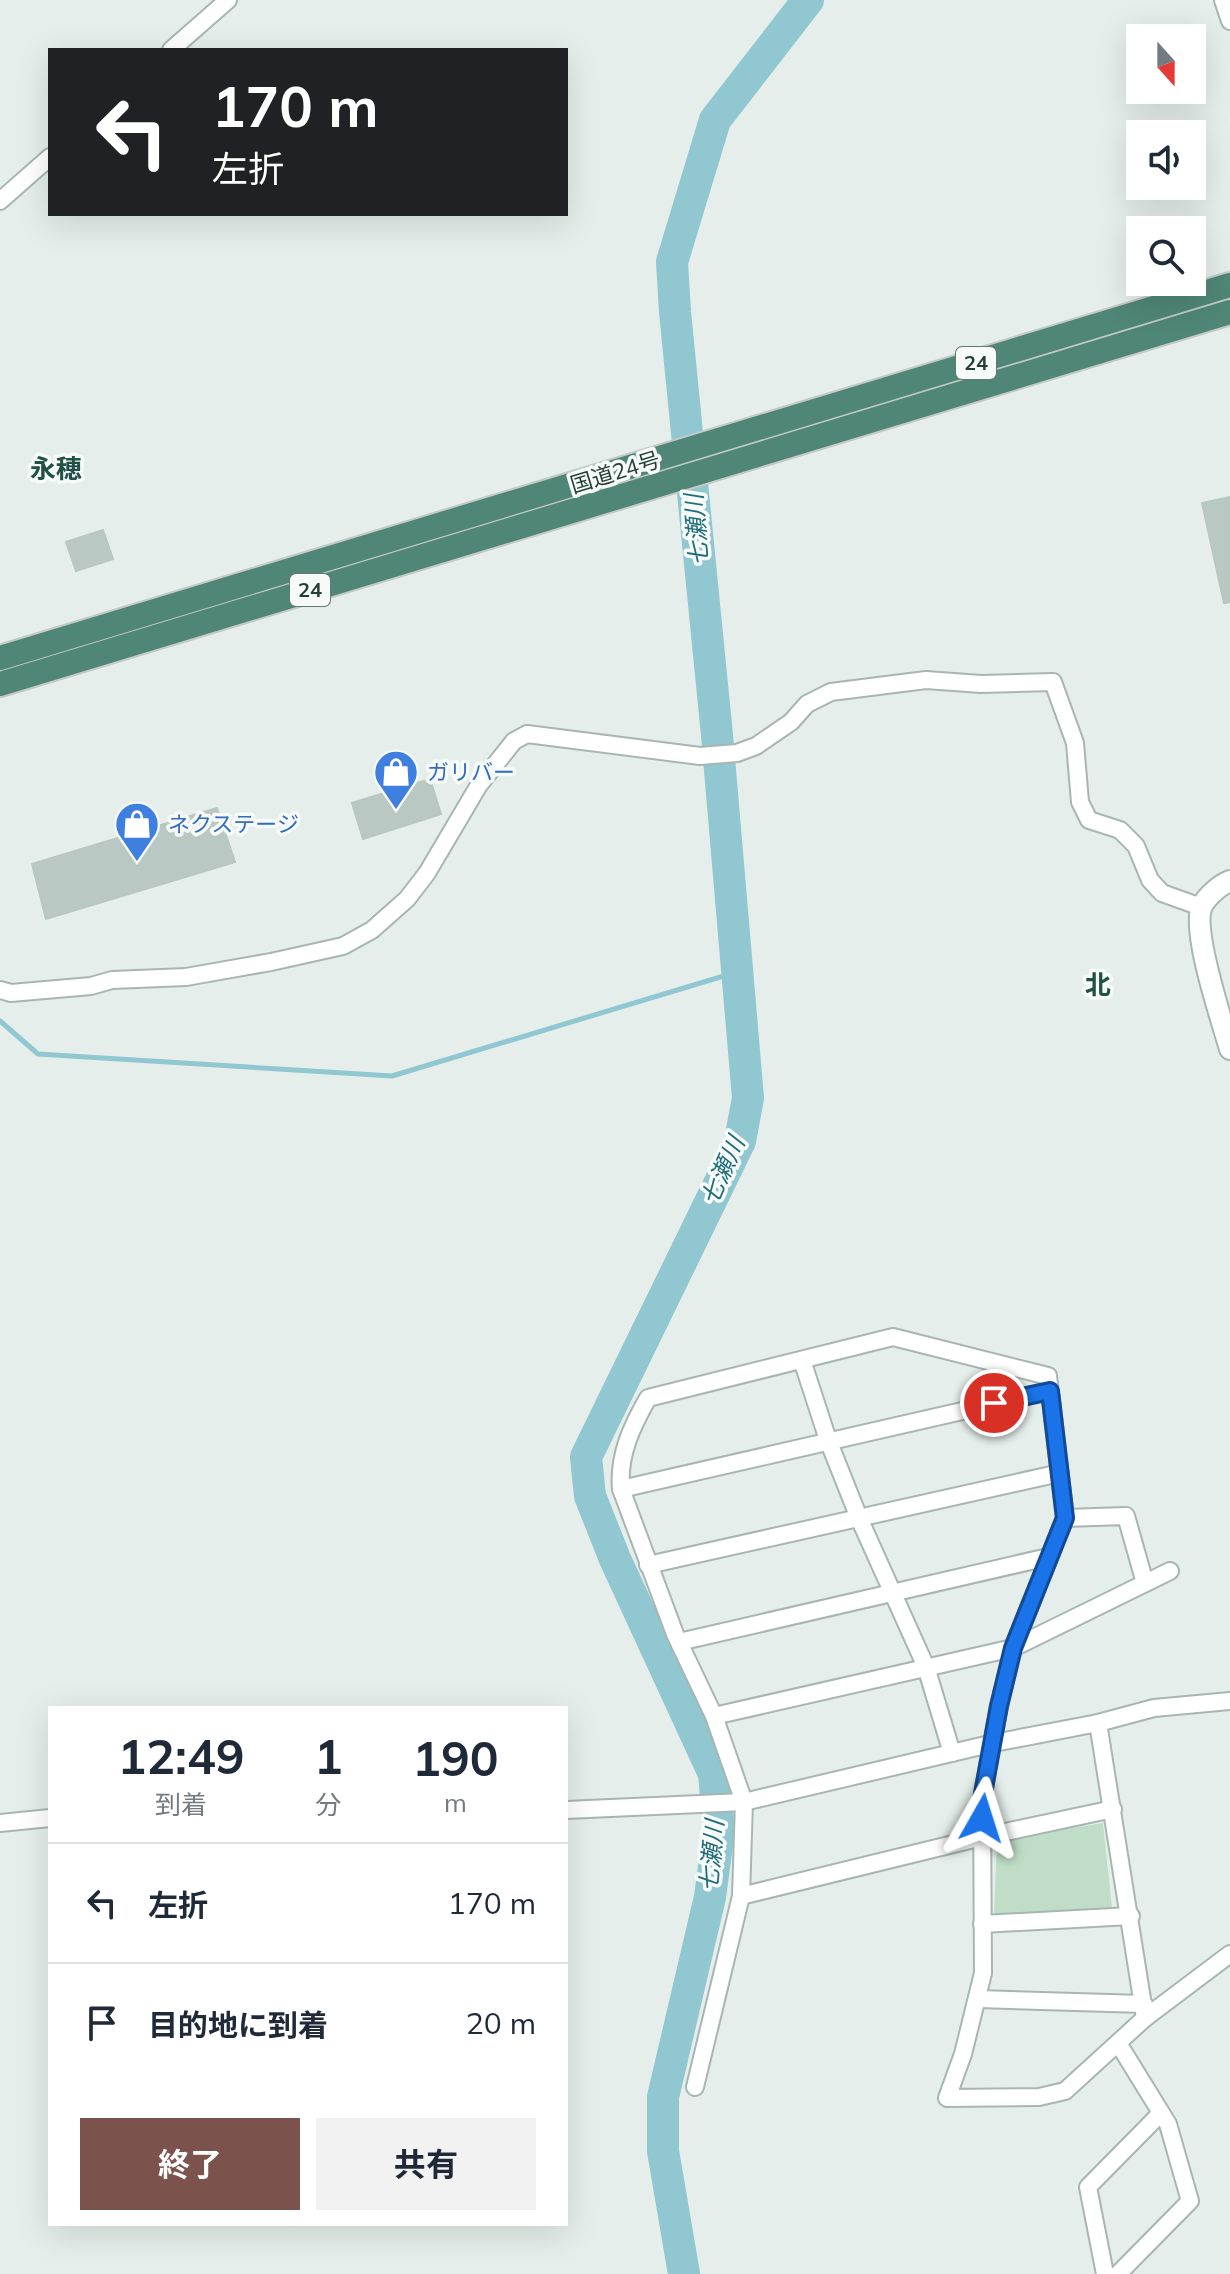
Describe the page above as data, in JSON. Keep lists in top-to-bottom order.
{
  "streets": {
    "highway": ["24", "国道24号"]
  },
  "districts": ["永穂", "北"],
  "water": ["七瀬川"],
  "places": {
    "shop": ["ガリバー", "ネクステージ"]
  },
  "north": "bottom",
  "page": {
    "turn": ["170 m", "左折"],
    "eta": [
      "12:49",
      "到着",
      "1",
      "分",
      "190",
      "m"
    ],
    "list": [
      {
        "name": "左折",
        "value": "170 m"
      },
      {
        "name": "目的地に到着",
        "value": "20 m"
      }
    ],
    "buttons": ["終了", "共有"]
  }
}
